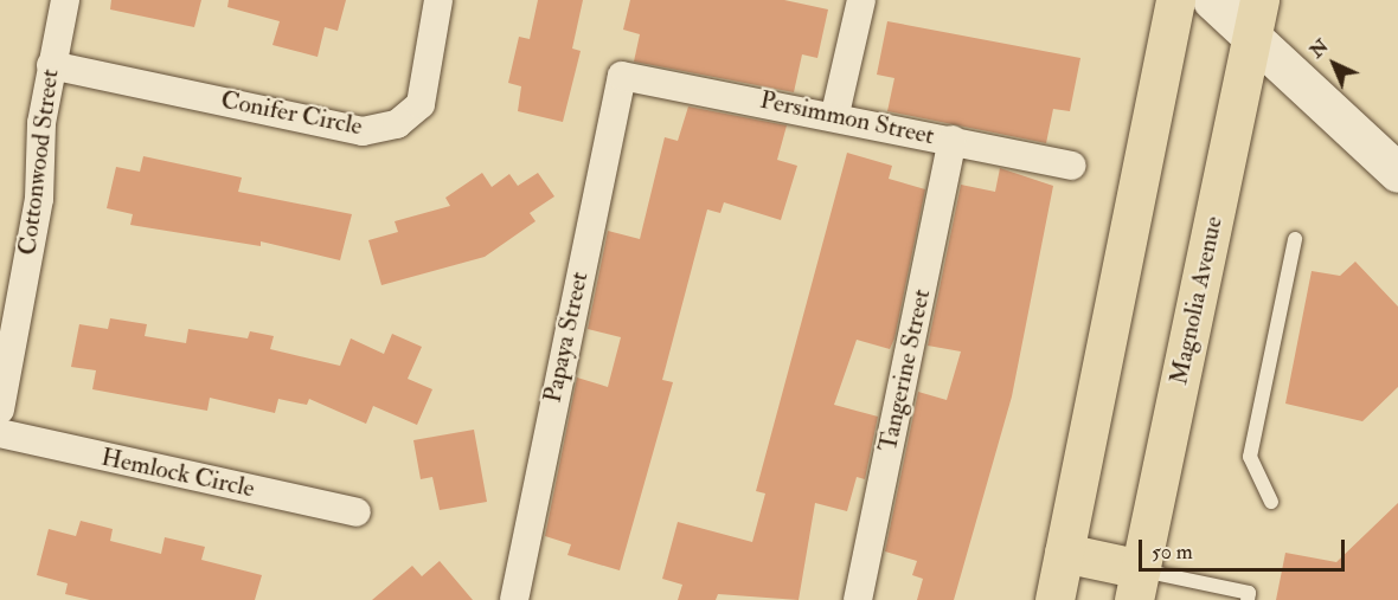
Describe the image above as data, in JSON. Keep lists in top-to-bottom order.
{
  "streets": {
    "main road": ["Magnolia Avenue"],
    "street": [
      "Conifer Circle",
      "Persimmon Street",
      "Cottonwood Street",
      "Papaya Street",
      "Tangerine Street",
      "Hemlock Circle"
    ]
  },
  "crossings": [
    ["Conifer Circle", "Cottonwood Street"],
    ["Persimmon Street", "Papaya Street"],
    ["Persimmon Street", "Tangerine Street"]
  ],
  "scale_bar": "50 m",
  "north": "top left"
}
